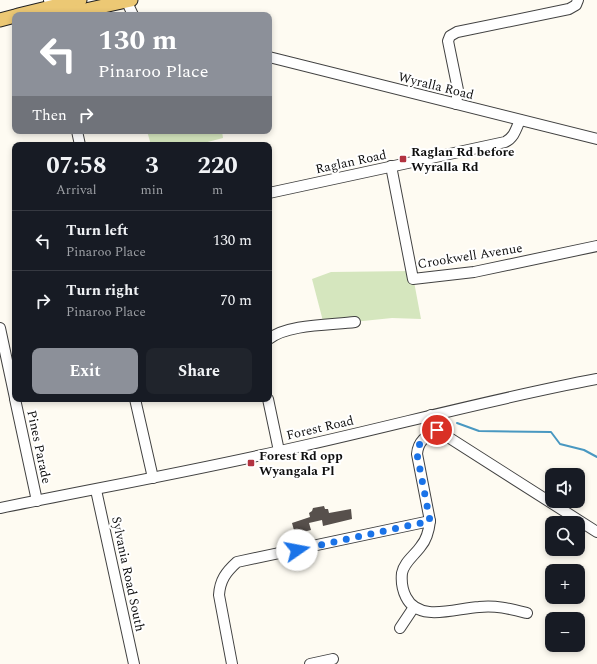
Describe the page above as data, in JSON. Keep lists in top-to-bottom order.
{
  "streets": {
    "street": [
      "Wyralla Road",
      "Raglan Road",
      "Crookwell Avenue",
      "Forest Road",
      "Pines Parade",
      "Sylvania Road South"
    ]
  },
  "crossings": [
    ["Wyralla Road", "Raglan Road"],
    ["Raglan Road", "Crookwell Avenue"],
    ["Forest Road", "Pines Parade"],
    ["Forest Road", "Sylvania Road South"]
  ],
  "places": {
    "transit": ["Raglan Rd before Wyralla Rd", "Forest Rd opp Wyangala Pl"]
  },
  "page": {
    "turn": ["130 m", "Pinaroo Place"],
    "then": "Then",
    "eta": [
      "07:58",
      "Arrival",
      "3",
      "min",
      "220",
      "m"
    ],
    "list": [
      {
        "name": "Turn left",
        "note": "Pinaroo Place",
        "value": "130 m"
      },
      {
        "name": "Turn right",
        "note": "Pinaroo Place",
        "value": "70 m"
      }
    ],
    "buttons": ["Exit", "Share"],
    "map_buttons": ["+", "−"]
  }
}
